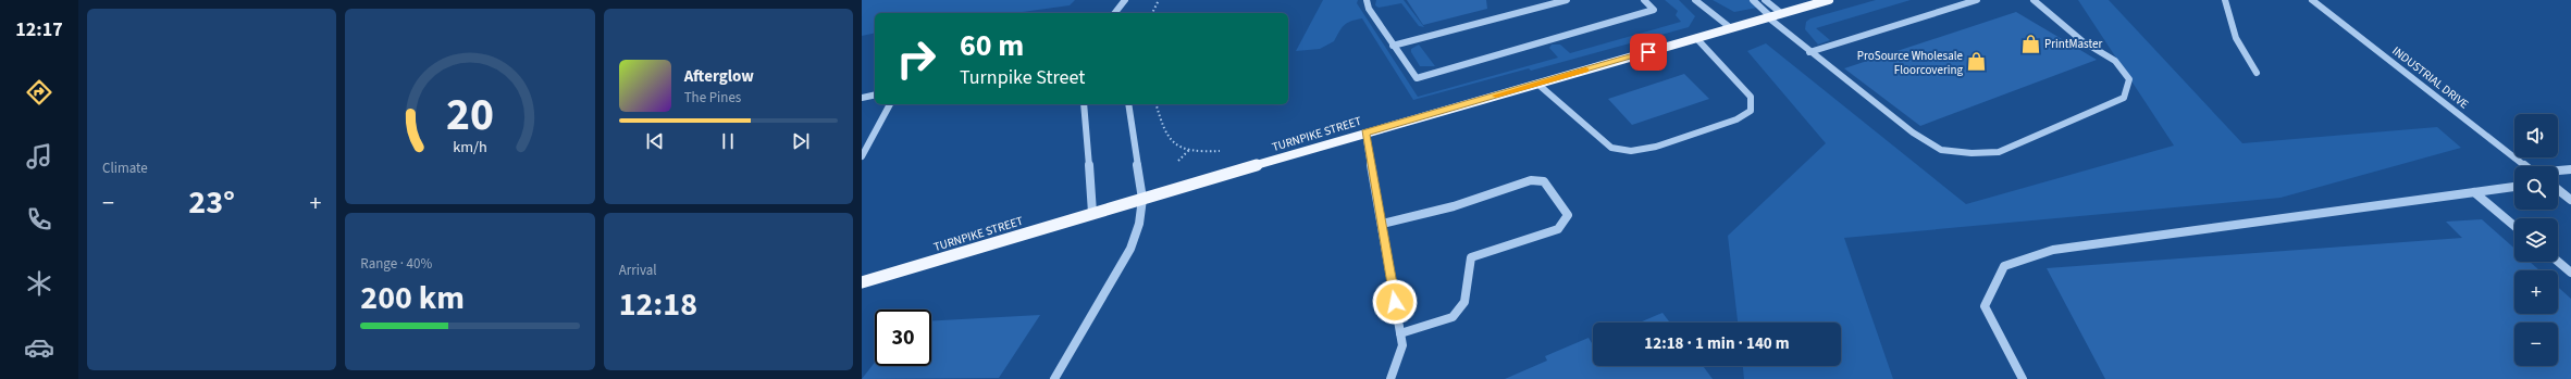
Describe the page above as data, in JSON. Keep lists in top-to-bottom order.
{
  "streets": {
    "main road": ["TURNPIKE STREET"],
    "street": ["INDUSTRIAL DRIVE"]
  },
  "places": {
    "shop": ["PrintMaster", "ProSource Wholesale Floorcovering"]
  },
  "page": {
    "tabs": "12:17",
    "tile": [
      "Climate",
      ["Range · 40%", "200 km"],
      ["Arrival", "12:18"]
    ],
    "turn": ["60 m", "Turnpike Street"],
    "song": ["Afterglow", "The Pines"],
    "map_buttons": ["+", "−"],
    "heat": ["−", "23°", "+"],
    "limit": "30",
    "trip": "12:18 · 1 min · 140 m",
    "gauge": ["20", "km/h"]
  }
}
